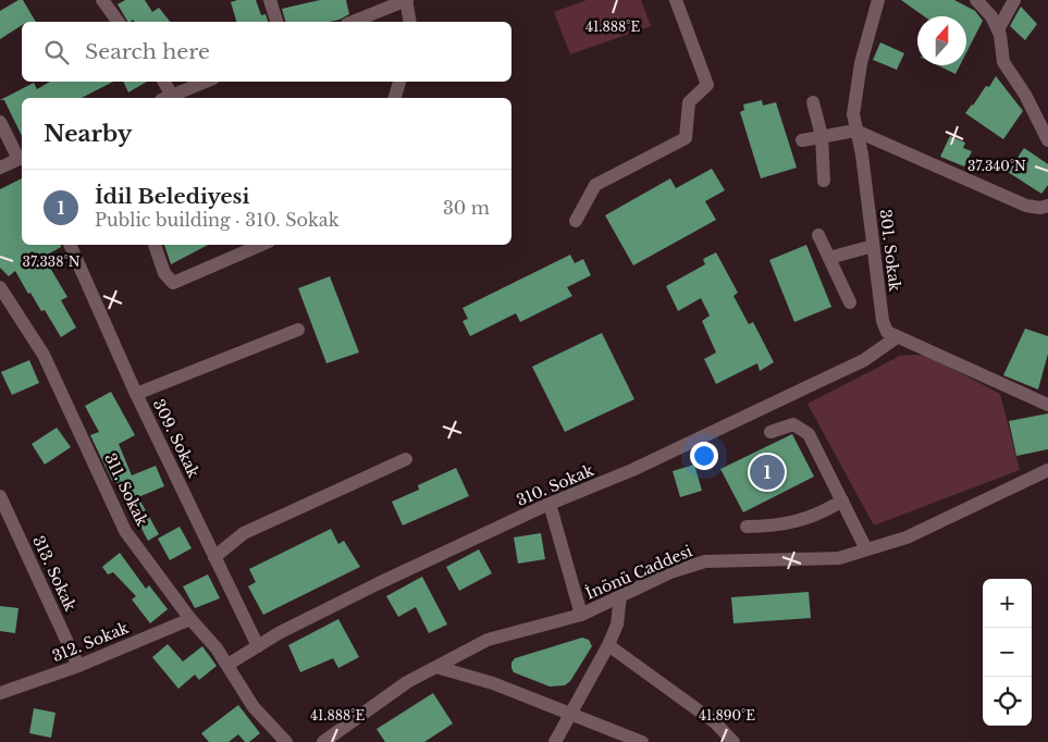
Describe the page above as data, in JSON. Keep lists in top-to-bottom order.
{
  "streets": {
    "street": [
      "301. Sokak",
      "309. Sokak",
      "310. Sokak",
      "311. Sokak",
      "İnönü Caddesi",
      "313. Sokak",
      "312. Sokak"
    ]
  },
  "crossings": [
    ["301. Sokak", "310. Sokak"],
    ["309. Sokak", "310. Sokak"],
    ["310. Sokak", "311. Sokak"],
    ["311. Sokak", "312. Sokak"],
    ["313. Sokak", "312. Sokak"]
  ],
  "north": "top",
  "page": {
    "search": "Search here",
    "heading": "Nearby",
    "list": [
      {
        "mark": "1",
        "name": "İdil Belediyesi",
        "note": "Public building · 310. Sokak",
        "value": "30 m"
      }
    ],
    "pins": "1",
    "map_buttons": ["+", "−"]
  },
  "coordinates": [
    "41.888°E",
    "37.340°N",
    "37.338°N",
    "41.890°E"
  ]
}
